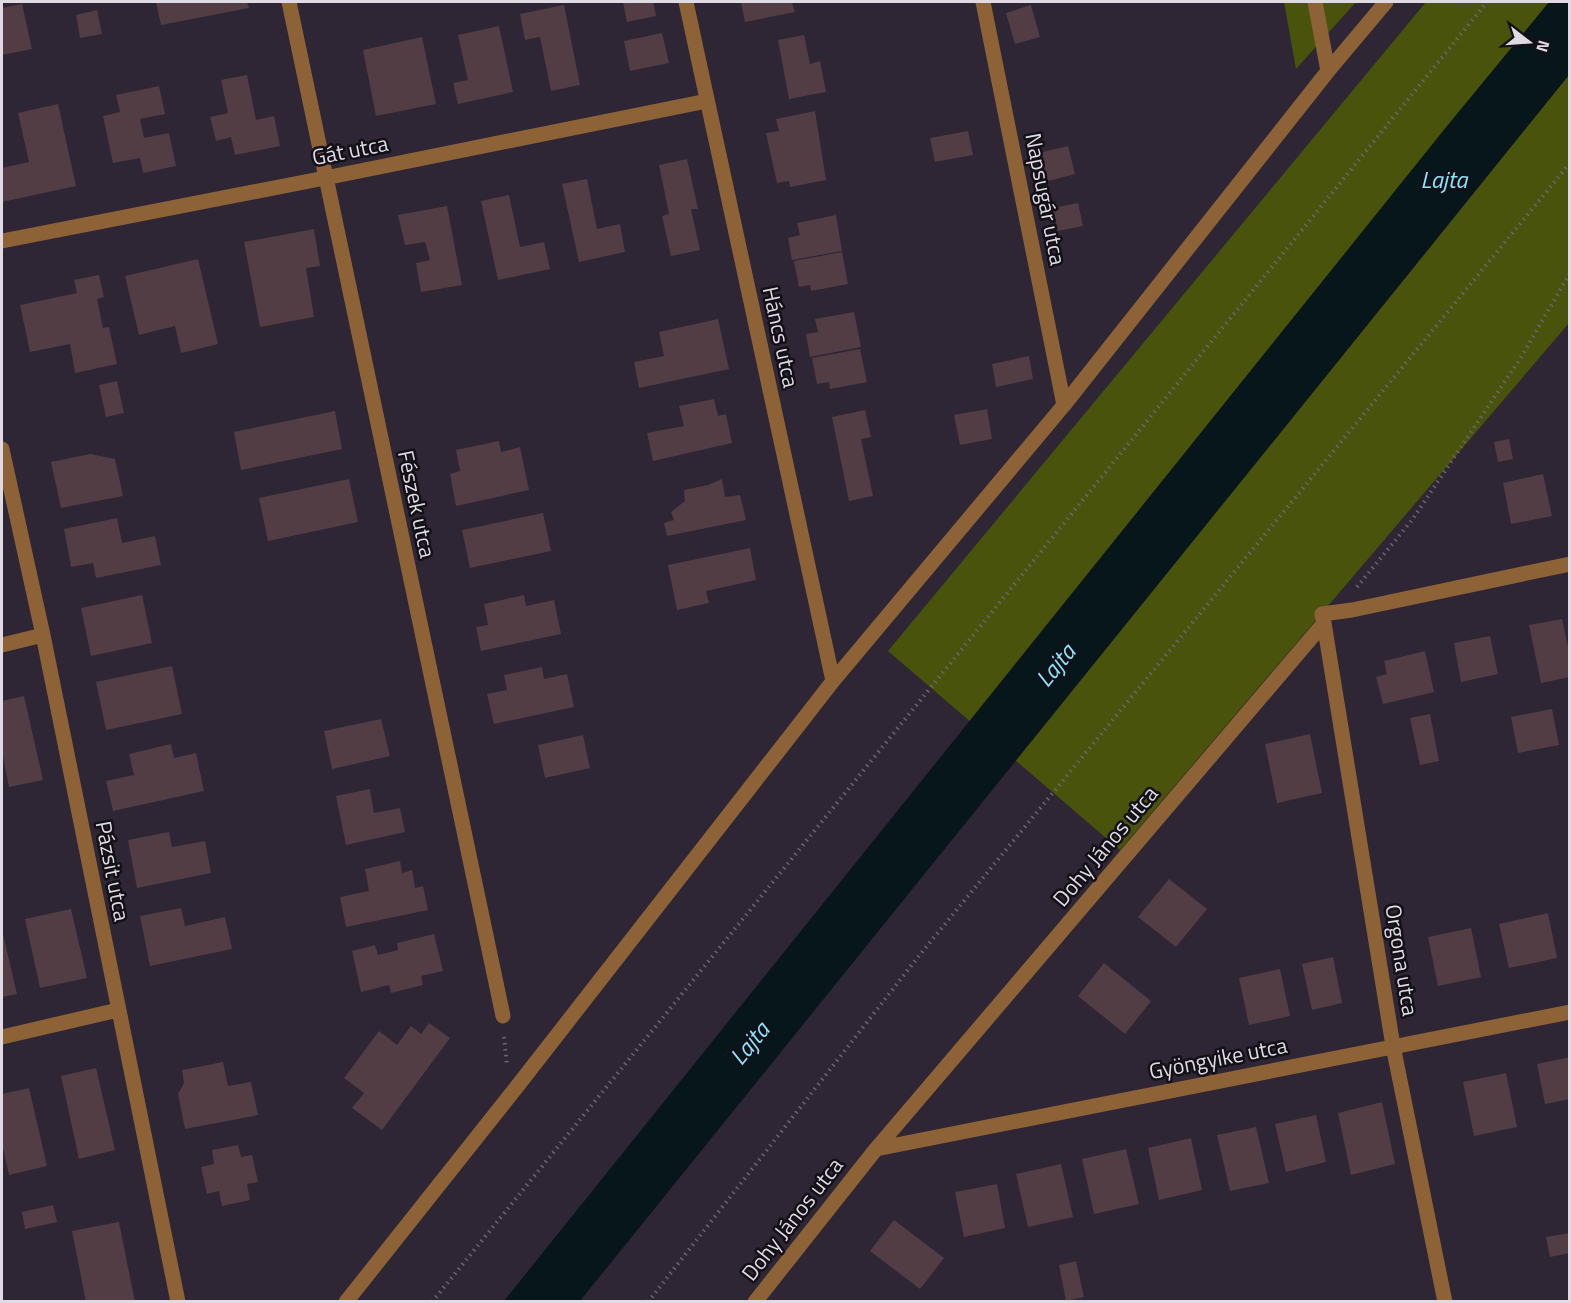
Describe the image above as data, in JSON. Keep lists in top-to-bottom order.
{
  "streets": {
    "street": [
      "Gát utca",
      "Napsugár utca",
      "Háncs utca",
      "Fészek utca",
      "Dohy János utca",
      "Pázsit utca",
      "Orgona utca",
      "Gyöngyike utca"
    ]
  },
  "crossings": [
    ["Gát utca", "Háncs utca"],
    ["Gát utca", "Fészek utca"],
    ["Dohy János utca", "Orgona utca"],
    ["Dohy János utca", "Gyöngyike utca"],
    ["Orgona utca", "Gyöngyike utca"]
  ],
  "water": ["Lajta"],
  "north": "right"
}
